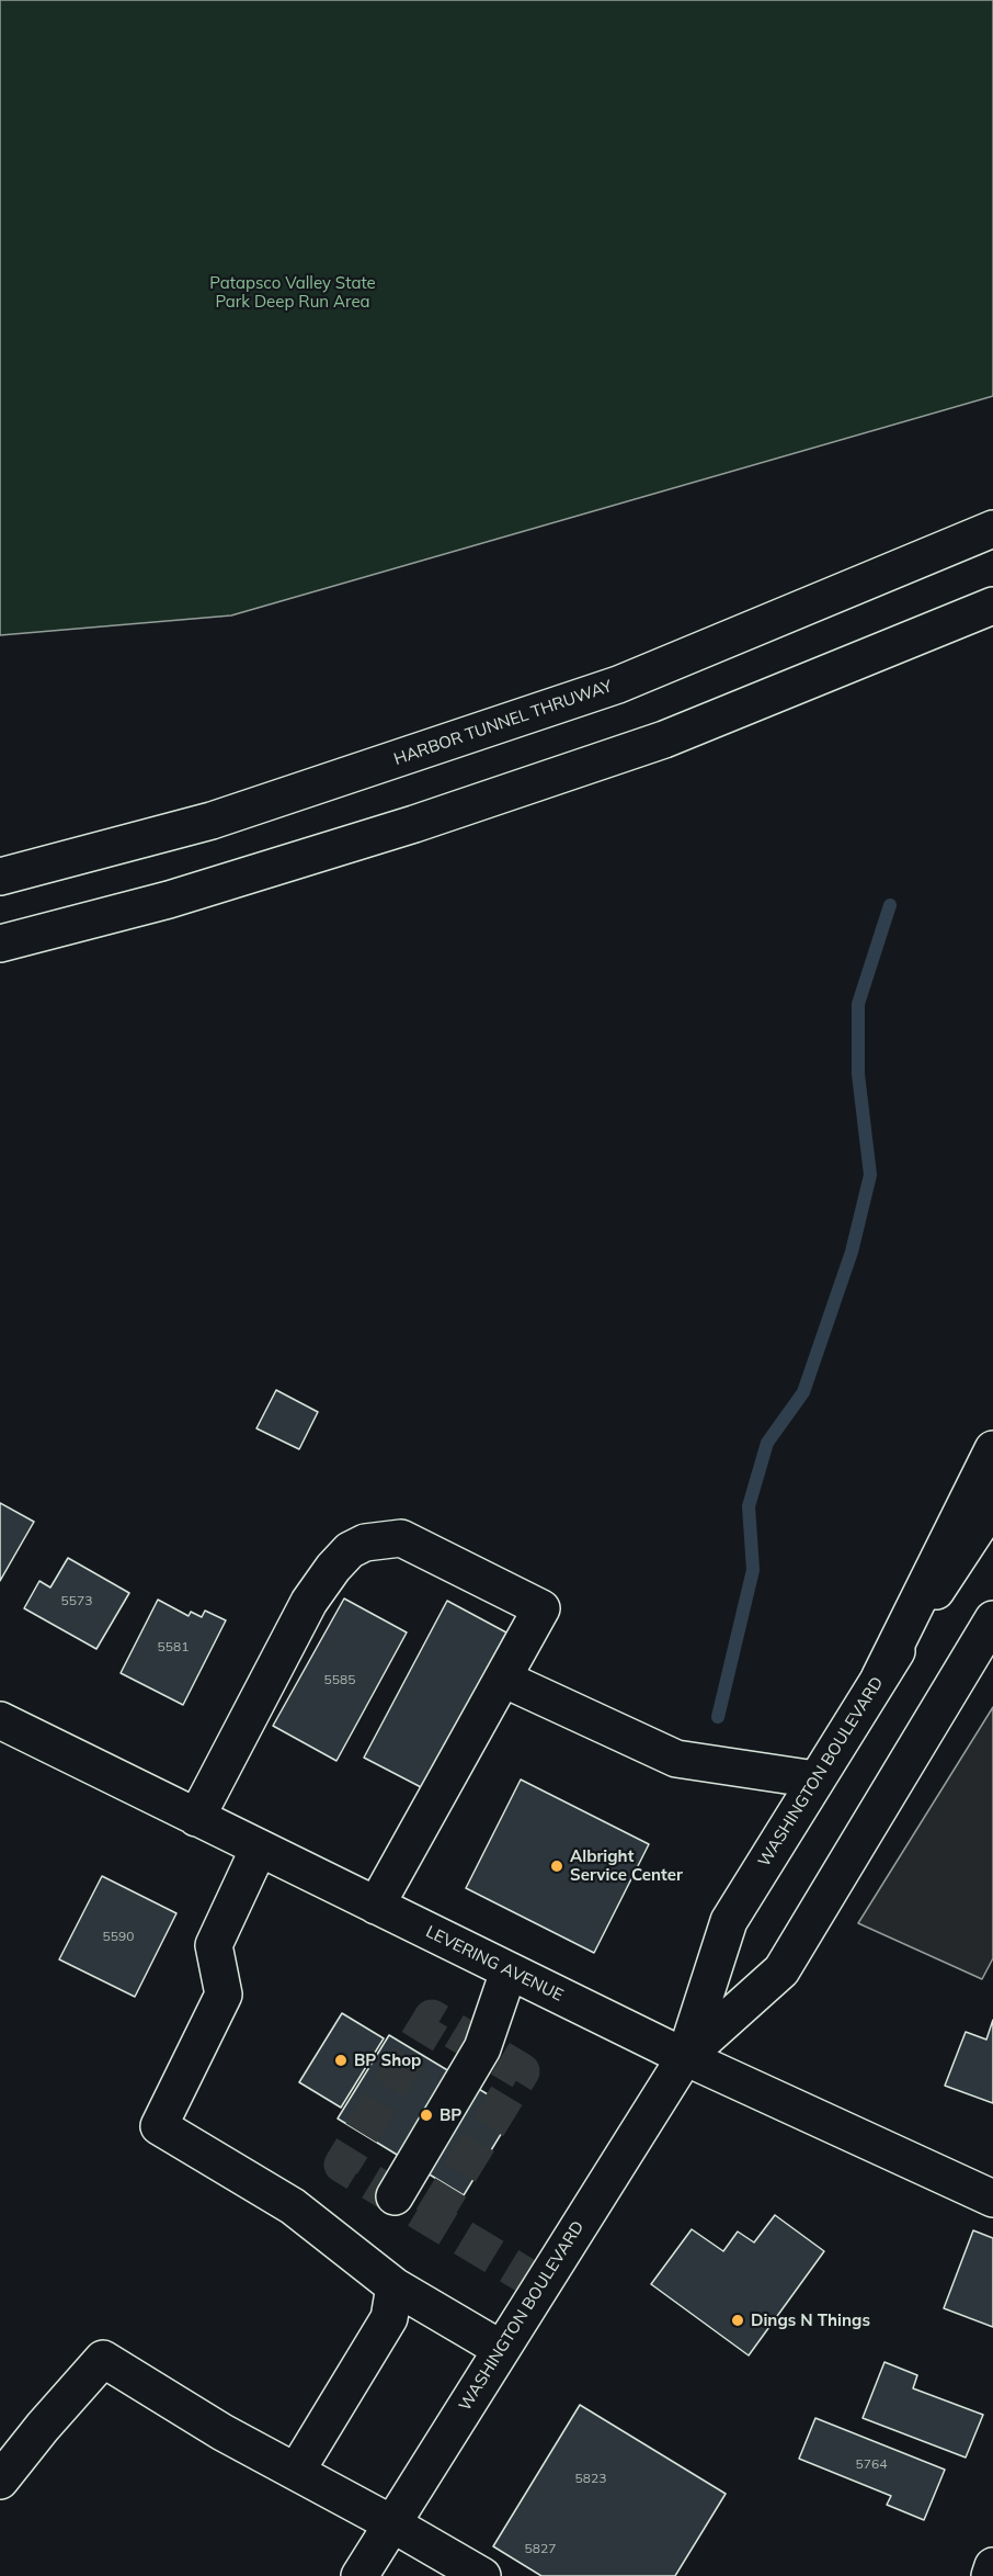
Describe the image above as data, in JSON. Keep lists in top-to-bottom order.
{
  "streets": {
    "main road": ["HARBOR TUNNEL THRUWAY", "WASHINGTON BOULEVARD", "LEVERING AVENUE"]
  },
  "crossings": [
    ["WASHINGTON BOULEVARD", "LEVERING AVENUE"]
  ],
  "parks": ["Patapsco Valley State Park Deep Run Area"],
  "places": [
    "Albright Service Center",
    "BP Shop",
    "BP",
    "Dings N Things"
  ],
  "house_numbers": [
    "5573",
    "5581",
    "5585",
    "5590",
    "5764",
    "5823",
    "5827"
  ]
}
